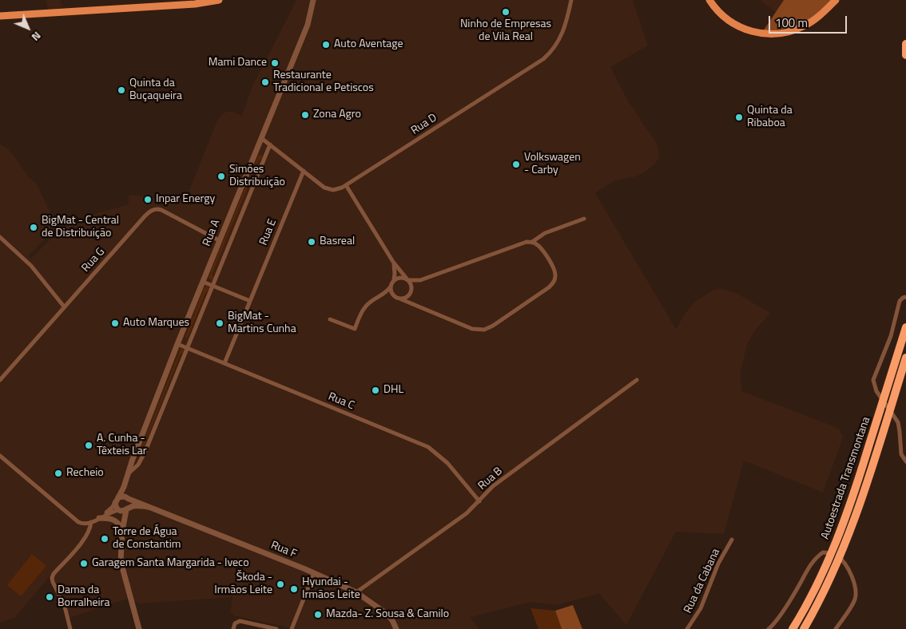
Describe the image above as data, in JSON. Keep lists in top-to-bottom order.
{
  "streets": {
    "highway": ["Autoestrada Transmontana"],
    "street": [
      "Rua D",
      "Rua E",
      "Rua A",
      "Rua G",
      "Rua C",
      "Rua B",
      "Rua F",
      "Rua da Cabana"
    ]
  },
  "crossings": [
    ["Rua D", "Rua E"],
    ["Rua D", "Rua A"],
    ["Rua E", "Rua C"],
    ["Rua A", "Rua G"],
    ["Rua A", "Rua C"],
    ["Rua A", "Rua F"],
    ["Rua C", "Rua B"],
    ["Rua B", "Rua F"]
  ],
  "places": [
    "Ninho de Empresas de Vila Real",
    "Auto Aventage",
    "Mami Dance",
    "Restaurante Tradicional e Petiscos",
    "Quinta da Buçaqueira",
    "Zona Agro",
    "Quinta da Ribaboa",
    "Volkswagen - Carby",
    "Simões Distribuição",
    "Inpar Energy",
    "BigMat - Central de Distribuição",
    "Basreal",
    "Auto Marques",
    "BigMat - Martins Cunha",
    "DHL",
    "A. Cunha - Têxteis Lar",
    "Recheio",
    "Torre de Água de Constantim",
    "Garagem Santa Margarida - Iveco",
    "Škoda - Irmãos Leite",
    "Hyundai - Irmãos Leite",
    "Dama da Borralheira",
    "Mazda- Z. Sousa & Camilo"
  ],
  "scale_bar": "100 m",
  "north": "bottom right"
}
